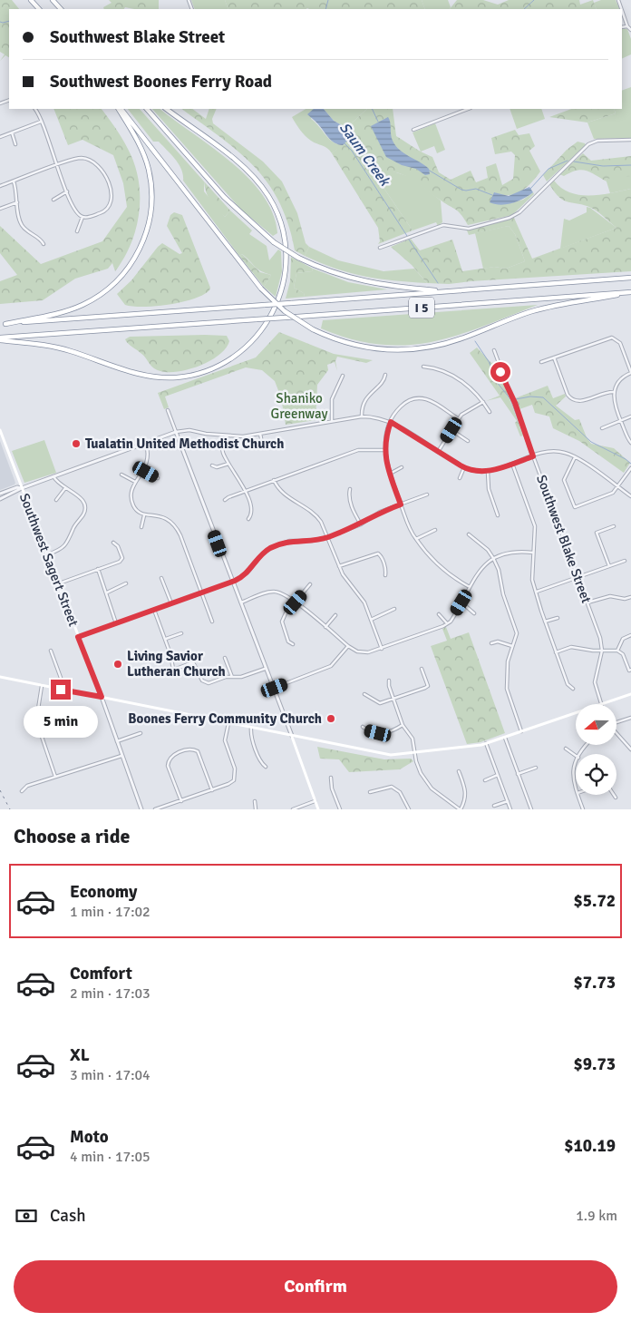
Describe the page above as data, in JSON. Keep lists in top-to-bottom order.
{
  "streets": {
    "highway": ["I 5"],
    "main road": ["Southwest Sagert Street"],
    "street": ["Southwest Blake Street"]
  },
  "water": ["Saum Creek"],
  "parks": ["Shaniko Greenway"],
  "places": ["Tualatin United Methodist Church", "Living Savior Lutheran Church", "Boones Ferry Community Church"],
  "north": "left",
  "page": {
    "banner": ["Southwest Blake Street", "Southwest Boones Ferry Road"],
    "bubble": "5 min",
    "heading": "Choose a ride",
    "list": [
      {
        "name": "Economy",
        "note": "1 min · 17:02",
        "value": "$5.72"
      },
      {
        "name": "Comfort",
        "note": "2 min · 17:03",
        "value": "$7.73"
      },
      {
        "name": "XL",
        "note": "3 min · 17:04",
        "value": "$9.73"
      },
      {
        "name": "Moto",
        "note": "4 min · 17:05",
        "value": "$10.19"
      }
    ],
    "pay": ["Cash", "1.9 km"],
    "buttons": "Confirm"
  }
}
